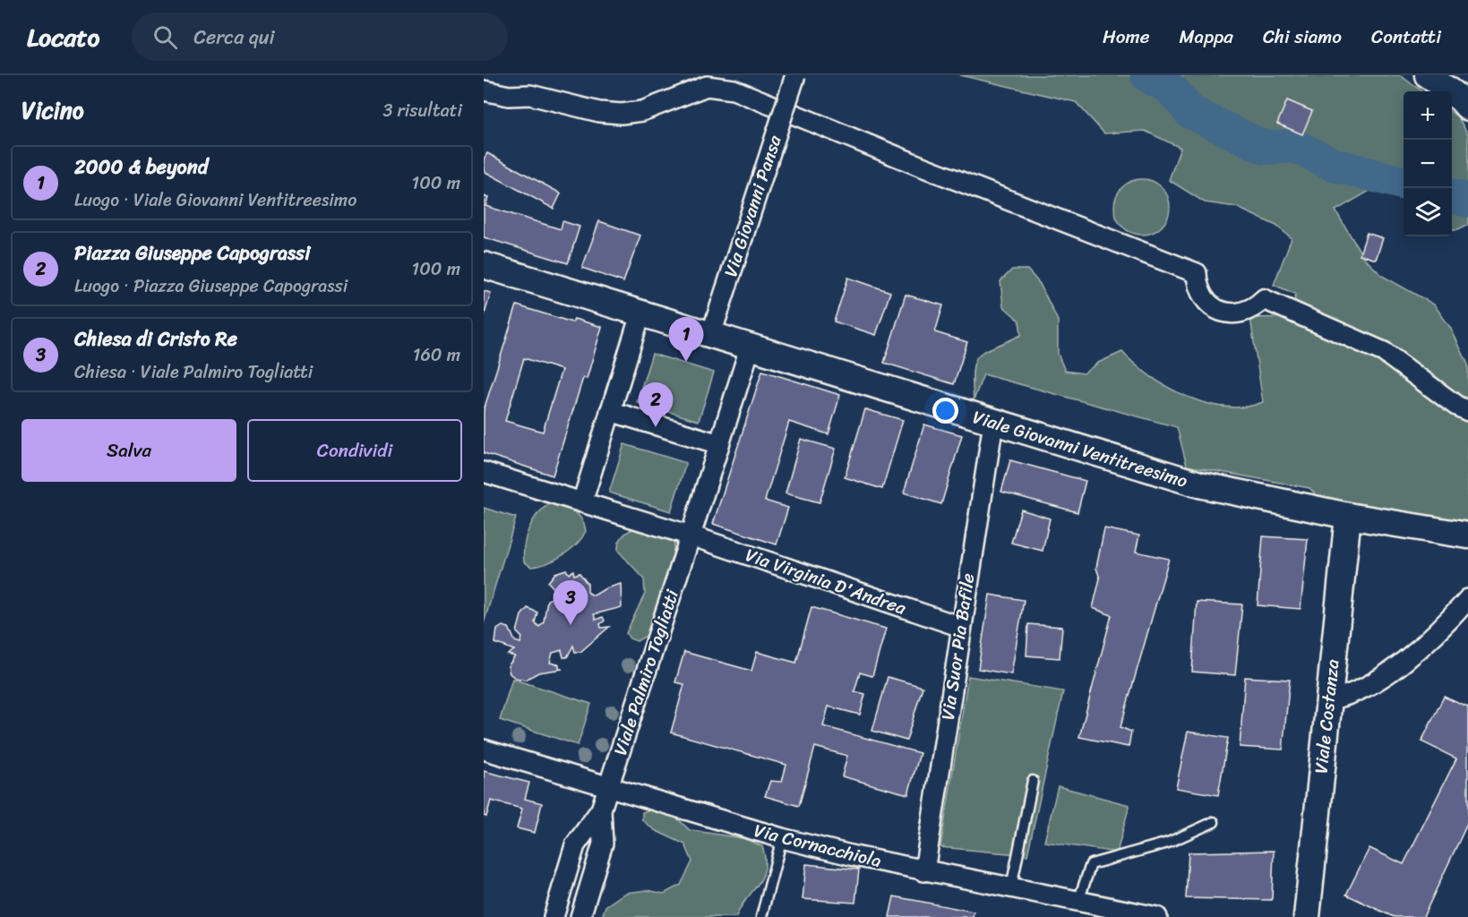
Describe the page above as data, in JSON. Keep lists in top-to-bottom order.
{
  "streets": {
    "street": [
      "Via Giovanni Pansa",
      "Viale Giovanni Ventitreesimo",
      "Via Virginia D'Andrea",
      "Via Suor Pia Bafile",
      "Viale Palmiro Togliatti",
      "Viale Costanza",
      "Via Cornacchiola"
    ]
  },
  "crossings": [
    ["Via Giovanni Pansa", "Viale Giovanni Ventitreesimo"],
    ["Viale Giovanni Ventitreesimo", "Via Suor Pia Bafile"],
    ["Viale Giovanni Ventitreesimo", "Viale Palmiro Togliatti"],
    ["Viale Giovanni Ventitreesimo", "Viale Costanza"],
    ["Via Virginia D'Andrea", "Via Suor Pia Bafile"],
    ["Via Virginia D'Andrea", "Viale Palmiro Togliatti"],
    ["Via Suor Pia Bafile", "Via Cornacchiola"],
    ["Viale Palmiro Togliatti", "Via Cornacchiola"]
  ],
  "page": {
    "header": "Locato",
    "search": "Cerca qui",
    "nav": [
      "Home",
      "Mappa",
      "Chi siamo",
      "Contatti"
    ],
    "heading": ["Vicino", "3 risultati"],
    "map_buttons": ["+", "−"],
    "list": [
      {
        "mark": "1",
        "name": "2000 & beyond",
        "note": "Luogo · Viale Giovanni Ventitreesimo",
        "value": "100 m"
      },
      {
        "mark": "2",
        "name": "Piazza Giuseppe Capograssi",
        "note": "Luogo · Piazza Giuseppe Capograssi",
        "value": "100 m"
      },
      {
        "mark": "3",
        "name": "Chiesa di Cristo Re",
        "note": "Chiesa · Viale Palmiro Togliatti",
        "value": "160 m"
      }
    ],
    "pins": ["1", "2", "3"],
    "buttons": ["Salva", "Condividi"]
  }
}
